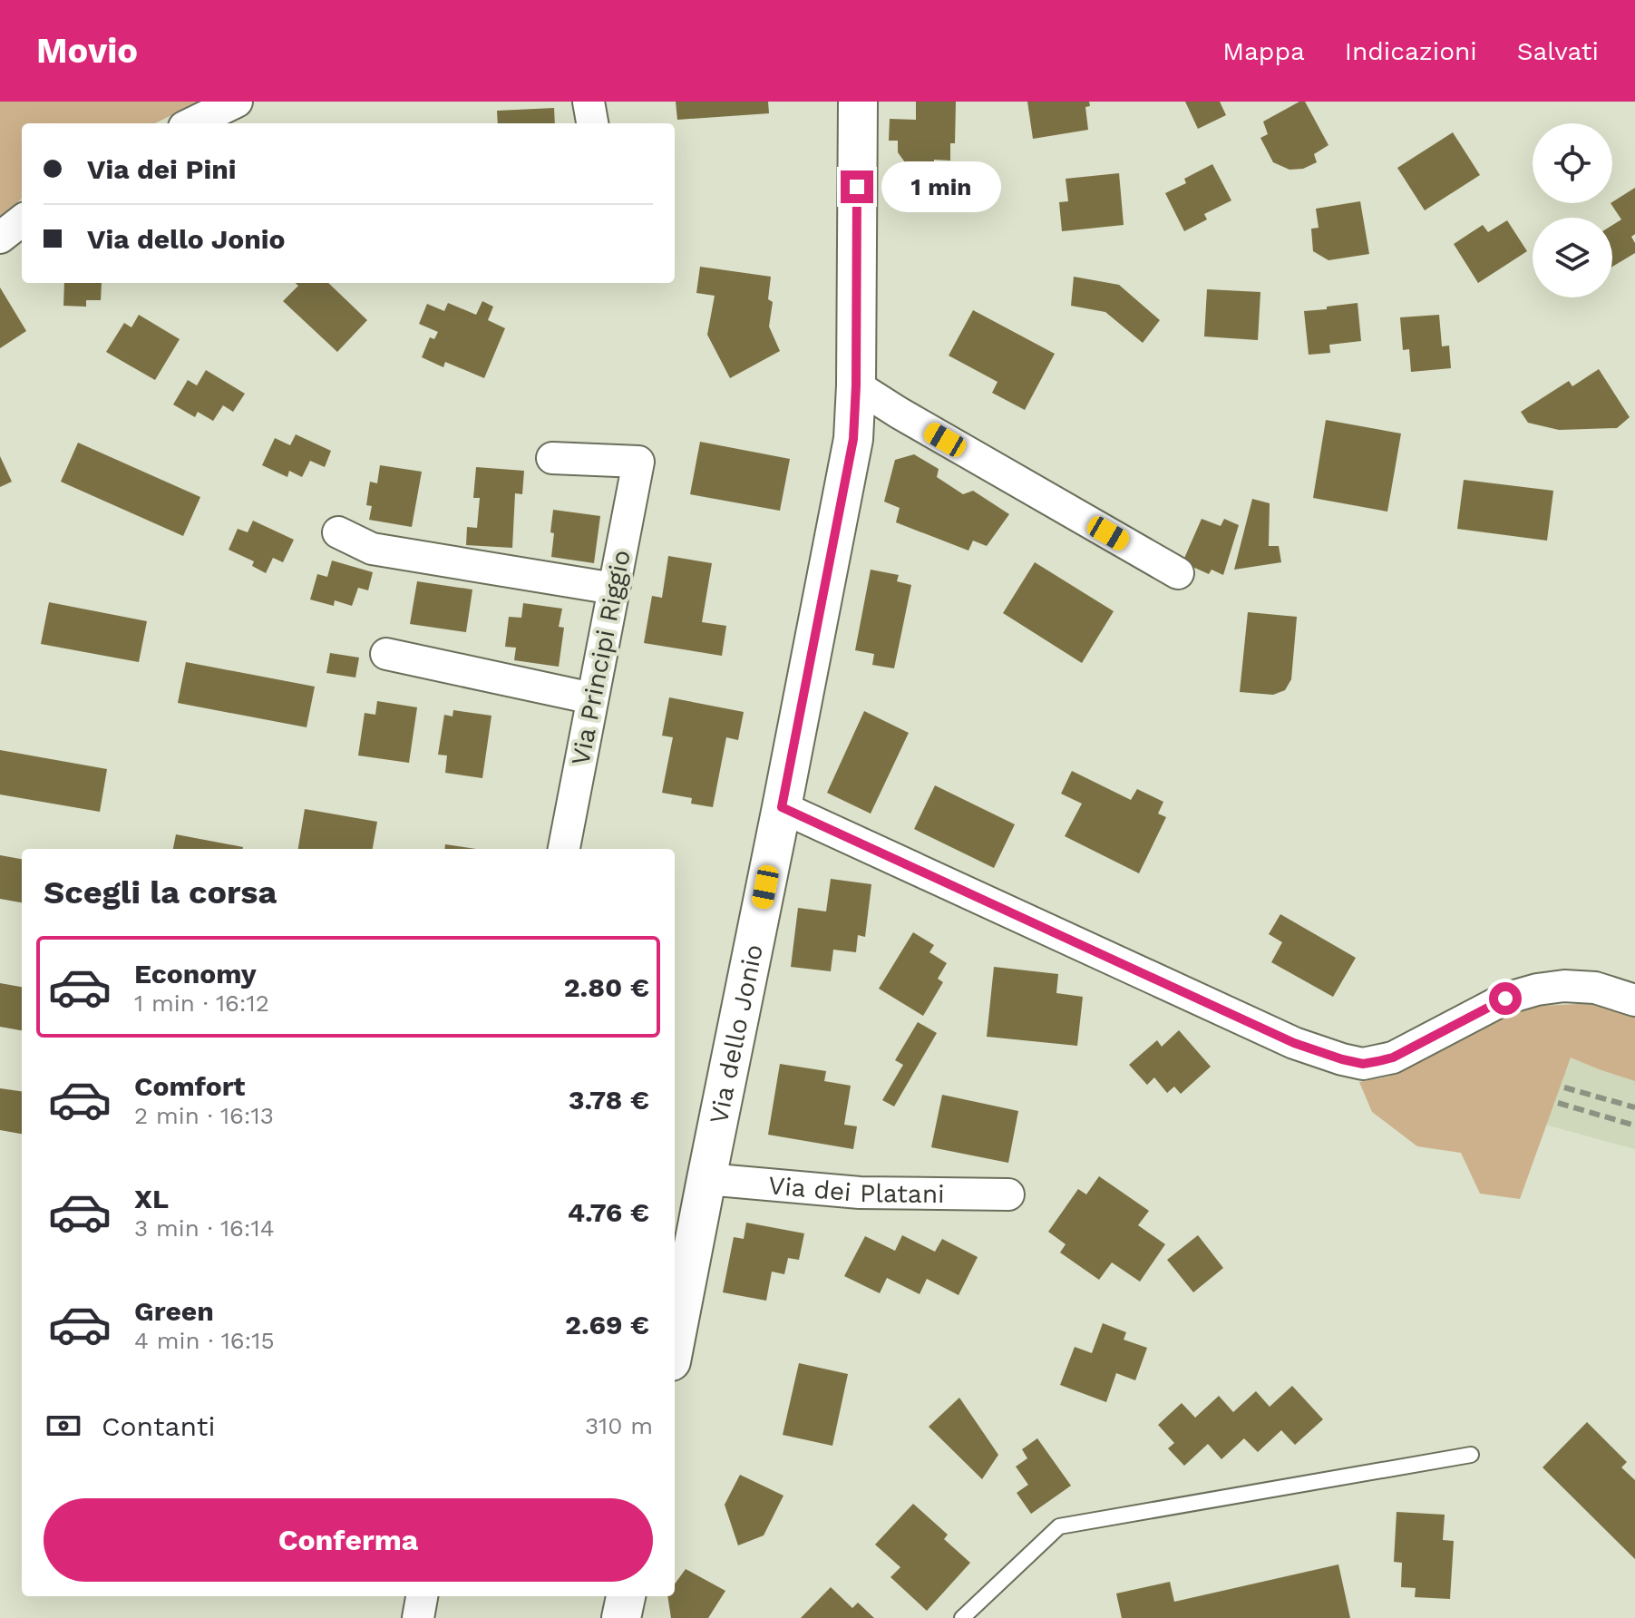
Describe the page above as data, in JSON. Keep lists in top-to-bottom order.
{
  "streets": {
    "street": ["Via Principi Riggio", "Via dello Jonio", "Via dei Platani"]
  },
  "crossings": [
    ["Via dello Jonio", "Via dei Platani"]
  ],
  "page": {
    "header": "Movio",
    "nav": ["Mappa", "Indicazioni", "Salvati"],
    "banner": ["Via dei Pini", "Via dello Jonio"],
    "bubble": "1 min",
    "heading": "Scegli la corsa",
    "list": [
      {
        "name": "Economy",
        "note": "1 min · 16:12",
        "value": "2.80 €"
      },
      {
        "name": "Comfort",
        "note": "2 min · 16:13",
        "value": "3.78 €"
      },
      {
        "name": "XL",
        "note": "3 min · 16:14",
        "value": "4.76 €"
      },
      {
        "name": "Green",
        "note": "4 min · 16:15",
        "value": "2.69 €"
      }
    ],
    "pay": ["Contanti", "310 m"],
    "buttons": "Conferma"
  }
}
